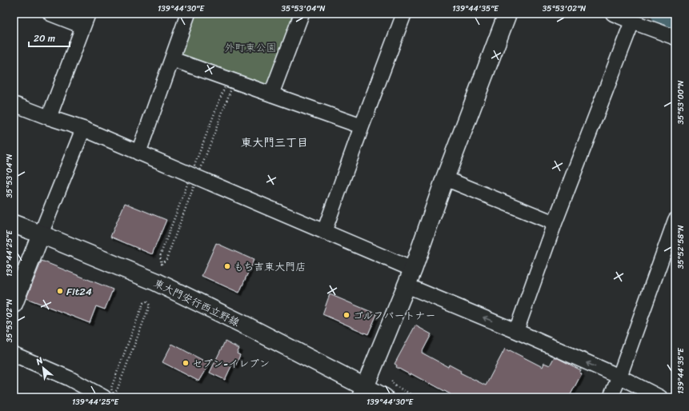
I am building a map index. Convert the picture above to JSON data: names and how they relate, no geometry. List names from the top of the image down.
{
  "streets": {
    "street": ["東大門安行西立野線"]
  },
  "districts": ["東大門三丁目"],
  "parks": ["外町東公園"],
  "places": [
    "もち吉東大門店",
    "Fit24",
    "ゴルフパートナー",
    "セブン-イレブン"
  ],
  "scale_bar": "20 m",
  "north": "top left",
  "coordinates": [
    "139°44'30\"E",
    "35°53'04\"N",
    "139°44'35\"E",
    "35°53'02\"N",
    "35°53'00\"N",
    "35°52'58\"N",
    "139°44'25\"E"
  ]
}
